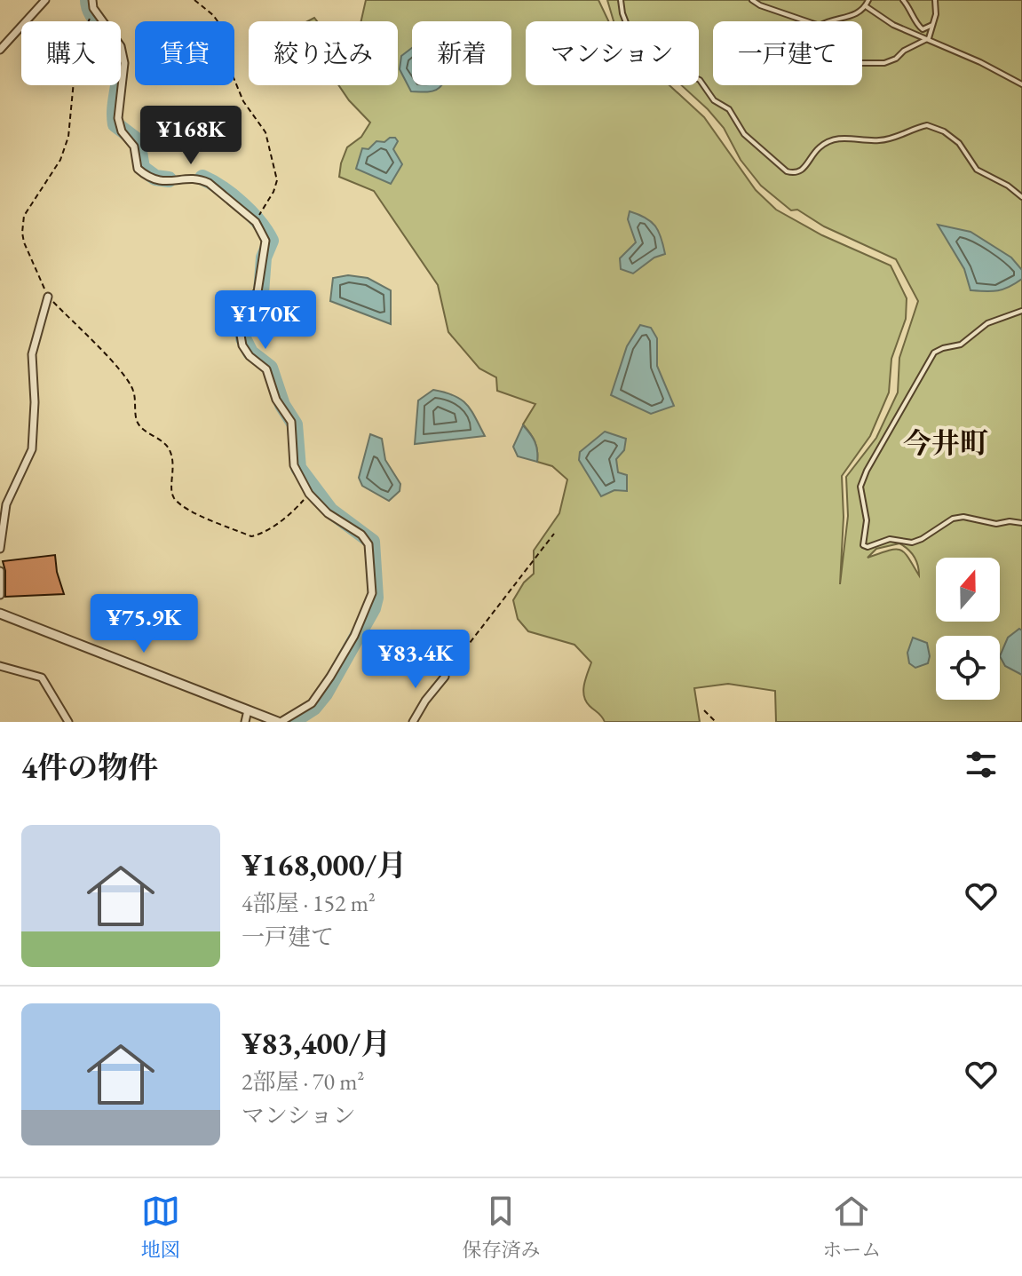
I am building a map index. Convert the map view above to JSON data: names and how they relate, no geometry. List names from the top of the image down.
{
  "districts": ["今井町"],
  "north": "top",
  "page": {
    "chip": [
      "購入",
      "賃貸",
      "絞り込み",
      "新着",
      "マンション",
      "一戸建て"
    ],
    "price": [
      "¥168K",
      "¥170K",
      "¥75.9K",
      "¥83.4K"
    ],
    "heading": "4件の物件",
    "list": [
      {
        "name": "¥168,000/月",
        "note": "4部屋 · 152 m² · 一戸建て"
      },
      {
        "name": "¥83,400/月",
        "note": "2部屋 · 70 m² · マンション"
      }
    ],
    "tabs": ["地図", "保存済み", "ホーム"]
  }
}
